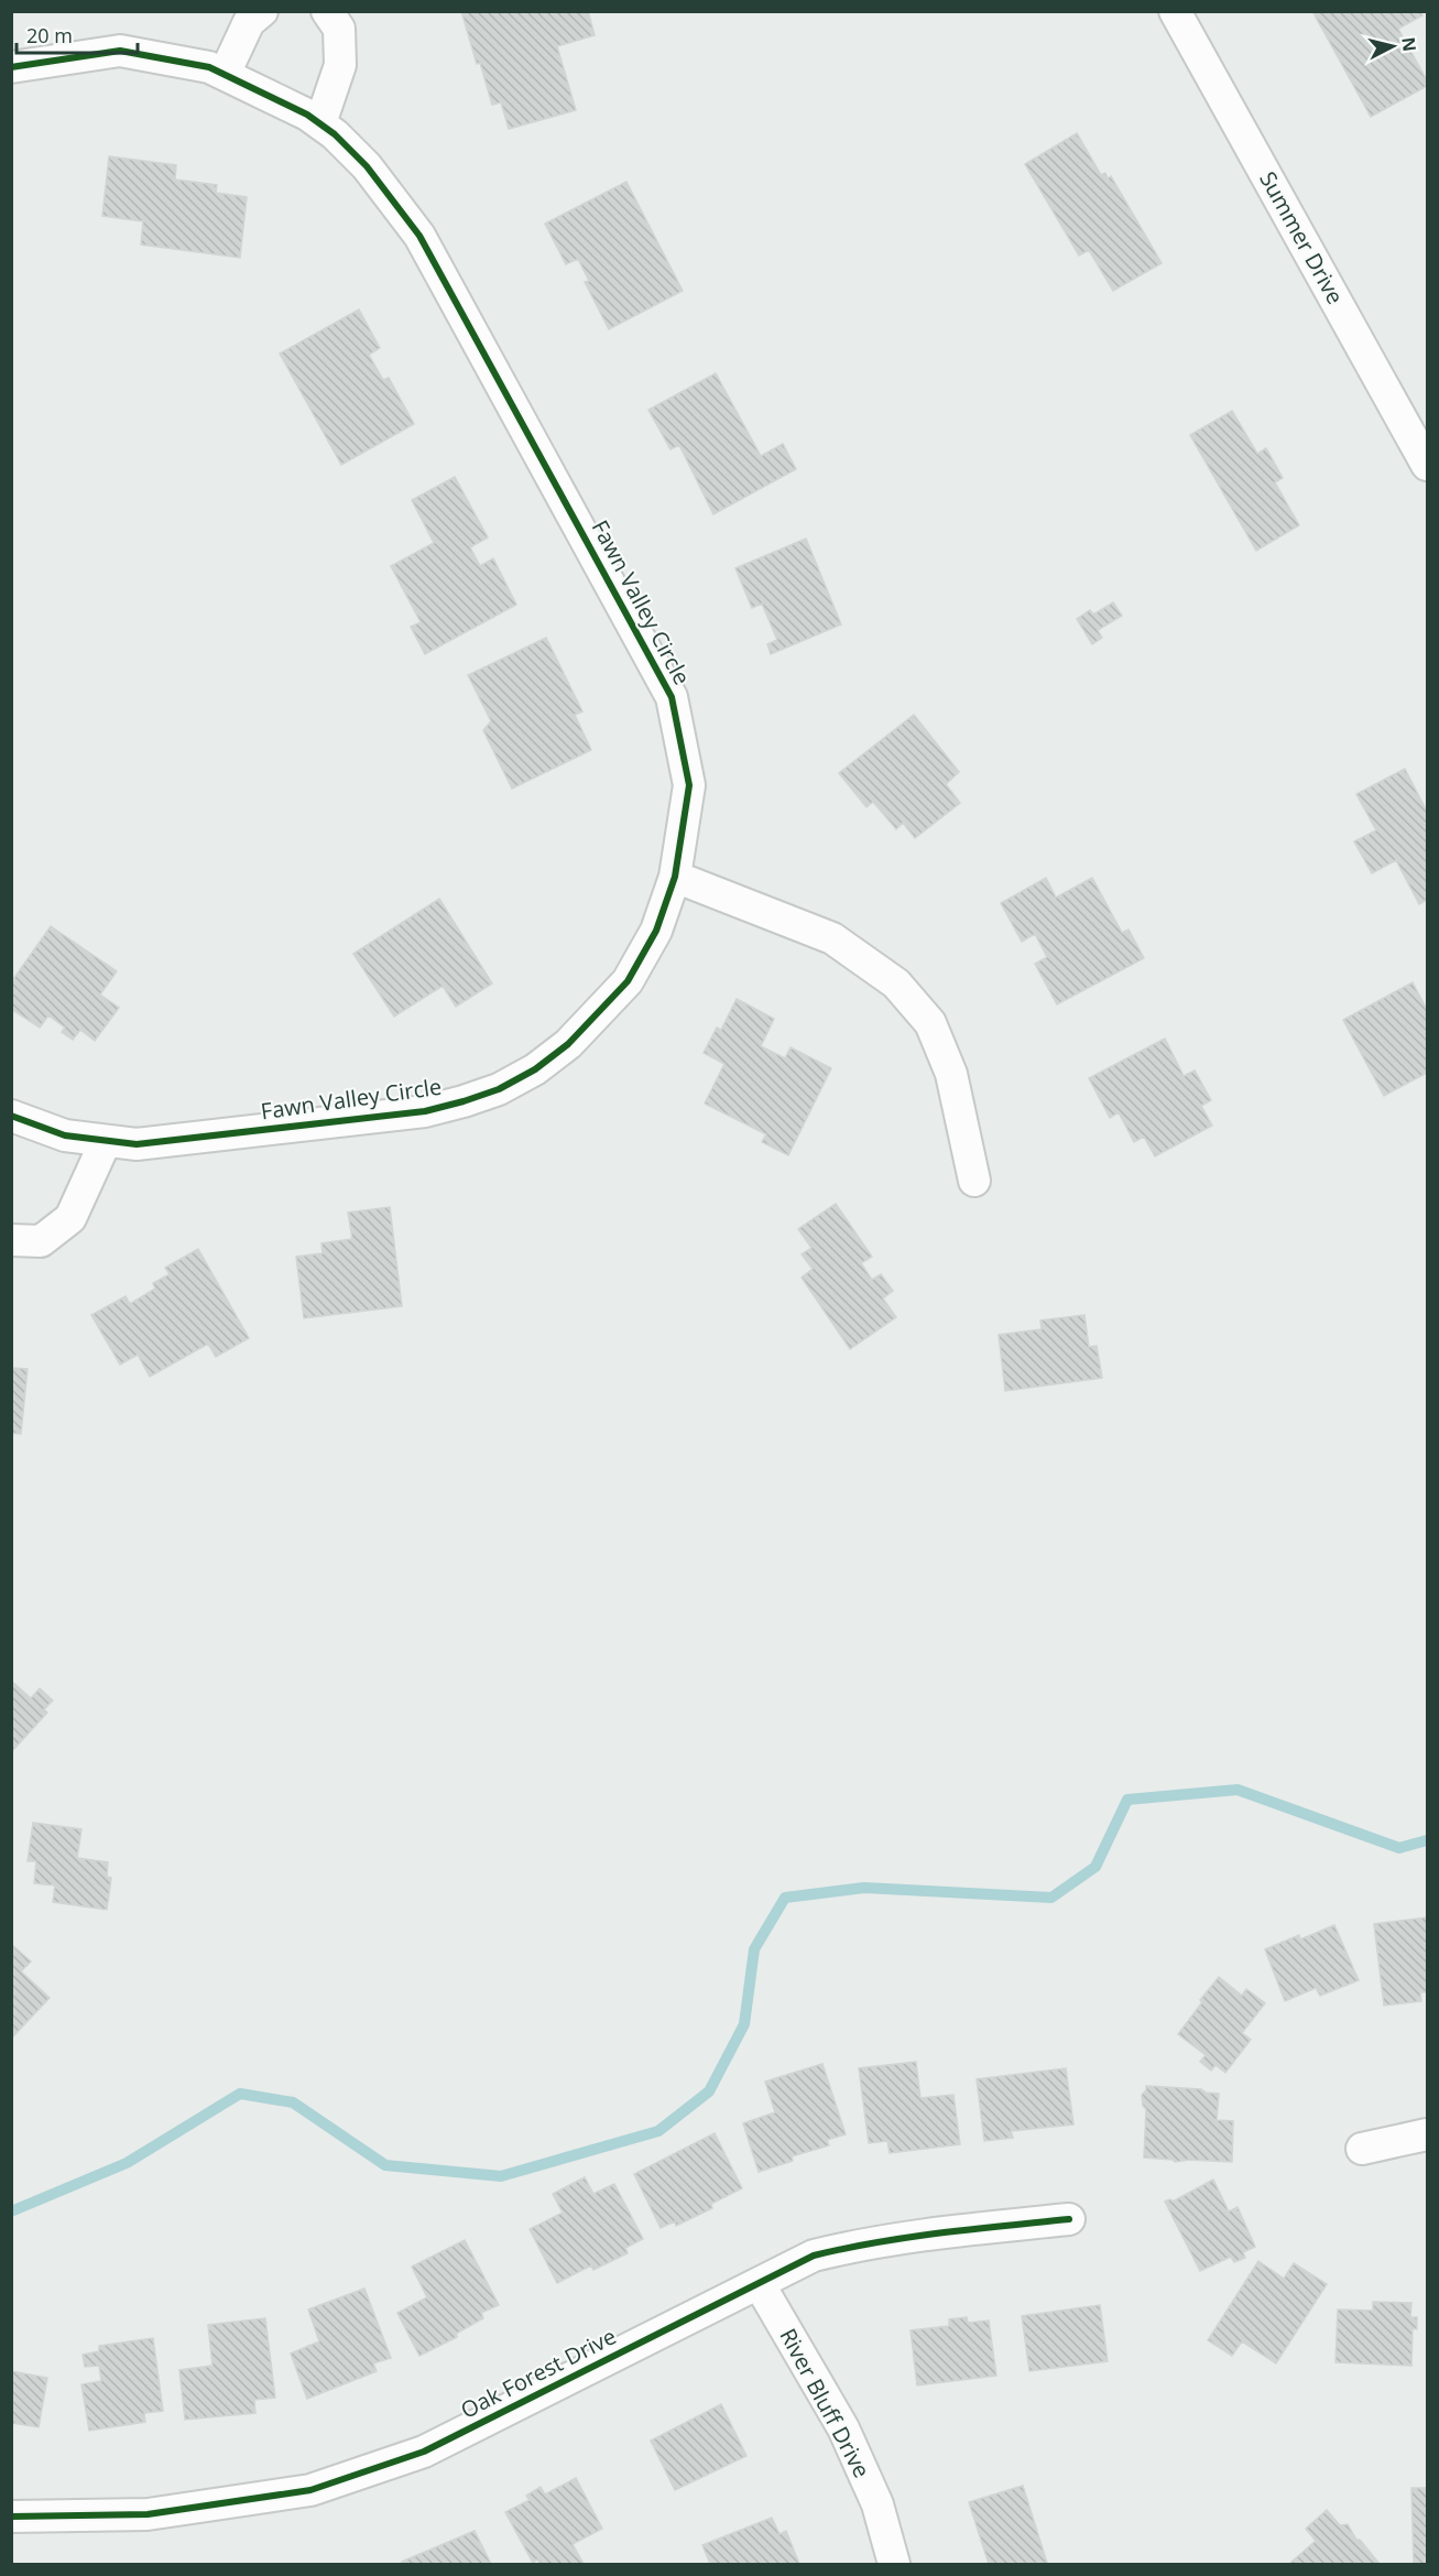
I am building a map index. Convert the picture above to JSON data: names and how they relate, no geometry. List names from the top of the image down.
{
  "streets": {
    "street": [
      "Summer Drive",
      "Fawn Valley Circle",
      "Oak Forest Drive",
      "River Bluff Drive"
    ]
  },
  "crossings": [
    ["Oak Forest Drive", "River Bluff Drive"]
  ],
  "scale_bar": "20 m",
  "north": "right"
}
